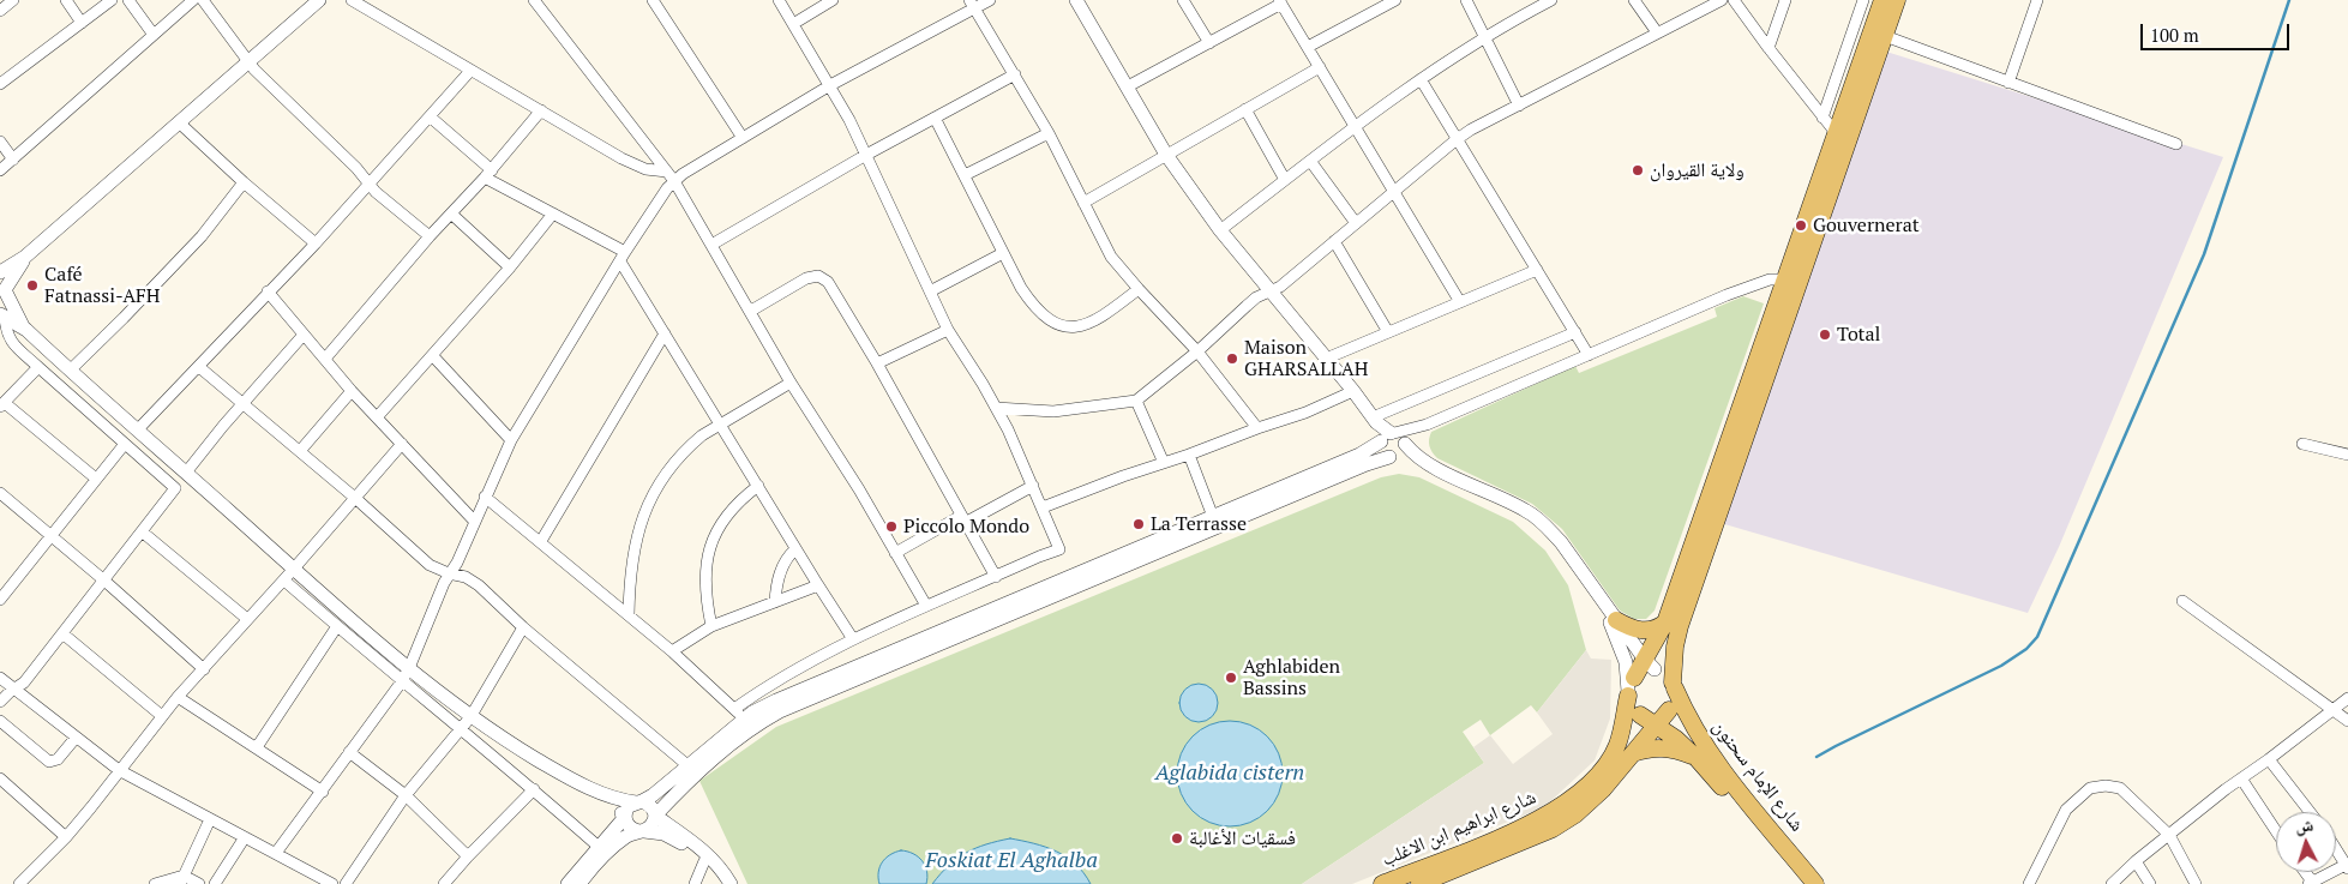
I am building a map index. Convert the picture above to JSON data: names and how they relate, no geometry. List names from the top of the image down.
{
  "streets": {
    "main road": ["شارع الإمام سحنون", "شارع ابراهيم ابن الاغلب"]
  },
  "crossings": [
    ["شارع الإمام سحنون", "شارع ابراهيم ابن الاغلب"]
  ],
  "water": ["Aglabida cistern", "Foskiat El Aghalba"],
  "places": [
    "ولاية القيروان",
    "Gouvernerat",
    "Café Fatnassi-AFH",
    "Total",
    "Maison GHARSALLAH",
    "La Terrasse",
    "Piccolo Mondo",
    "Aghlabiden Bassins",
    "فسقيات الأغالبة"
  ],
  "scale_bar": "100 m",
  "north": "top"
}
